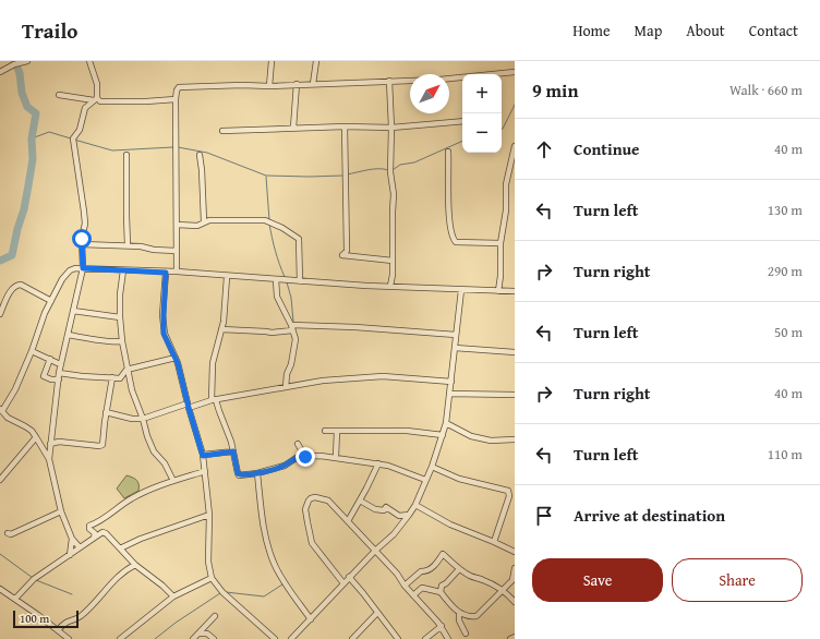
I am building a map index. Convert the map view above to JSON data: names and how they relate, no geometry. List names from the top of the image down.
{
  "scale_bar": "100 m",
  "north": "top right",
  "page": {
    "header": "Trailo",
    "nav": [
      "Home",
      "Map",
      "About",
      "Contact"
    ],
    "heading": ["9 min", "Walk · 660 m"],
    "map_buttons": ["+", "−"],
    "list": [
      ["Continue", "40 m"],
      ["Turn left", "130 m"],
      ["Turn right", "290 m"],
      ["Turn left", "50 m"],
      ["Turn right", "40 m"],
      ["Turn left", "110 m"],
      "Arrive at destination"
    ],
    "buttons": ["Save", "Share"],
    "scale": "100 m"
  }
}
